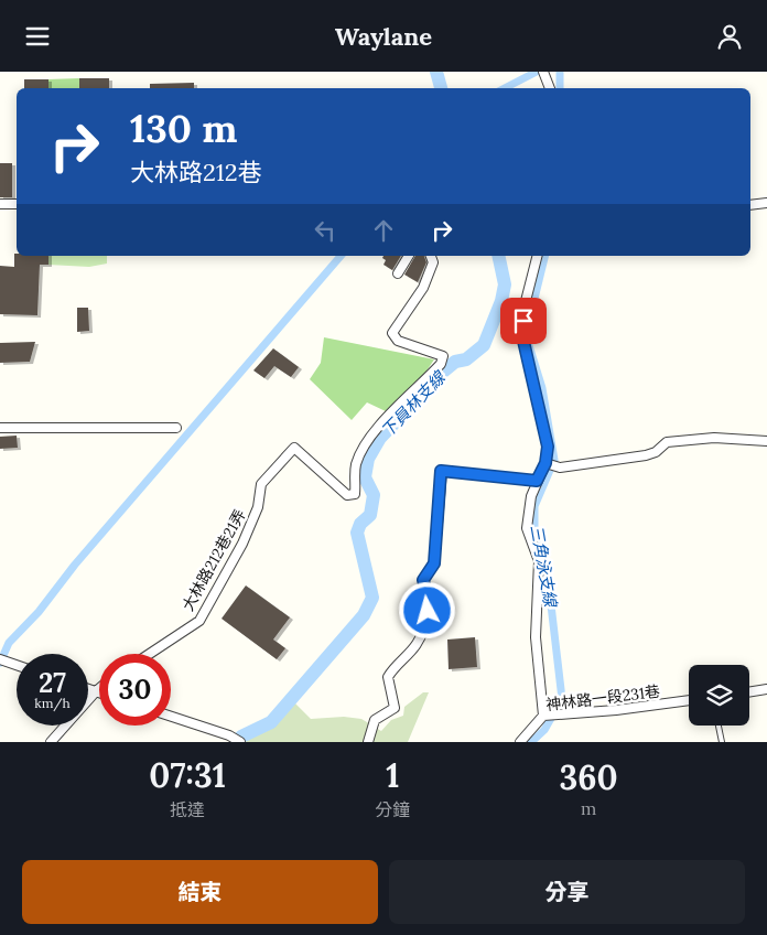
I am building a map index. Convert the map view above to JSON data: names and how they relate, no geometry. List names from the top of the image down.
{
  "streets": {
    "street": ["大林路212巷21弄", "神林路一段231巷"]
  },
  "water": ["下員林支線", "三角泳支線"],
  "page": {
    "header": "Waylane",
    "turn": ["130 m", "大林路212巷"],
    "speed": "27 km/h",
    "limit": "30",
    "eta": [
      "07:31",
      "抵達",
      "1",
      "分鐘",
      "360",
      "m"
    ],
    "buttons": ["結束", "分享"]
  }
}
